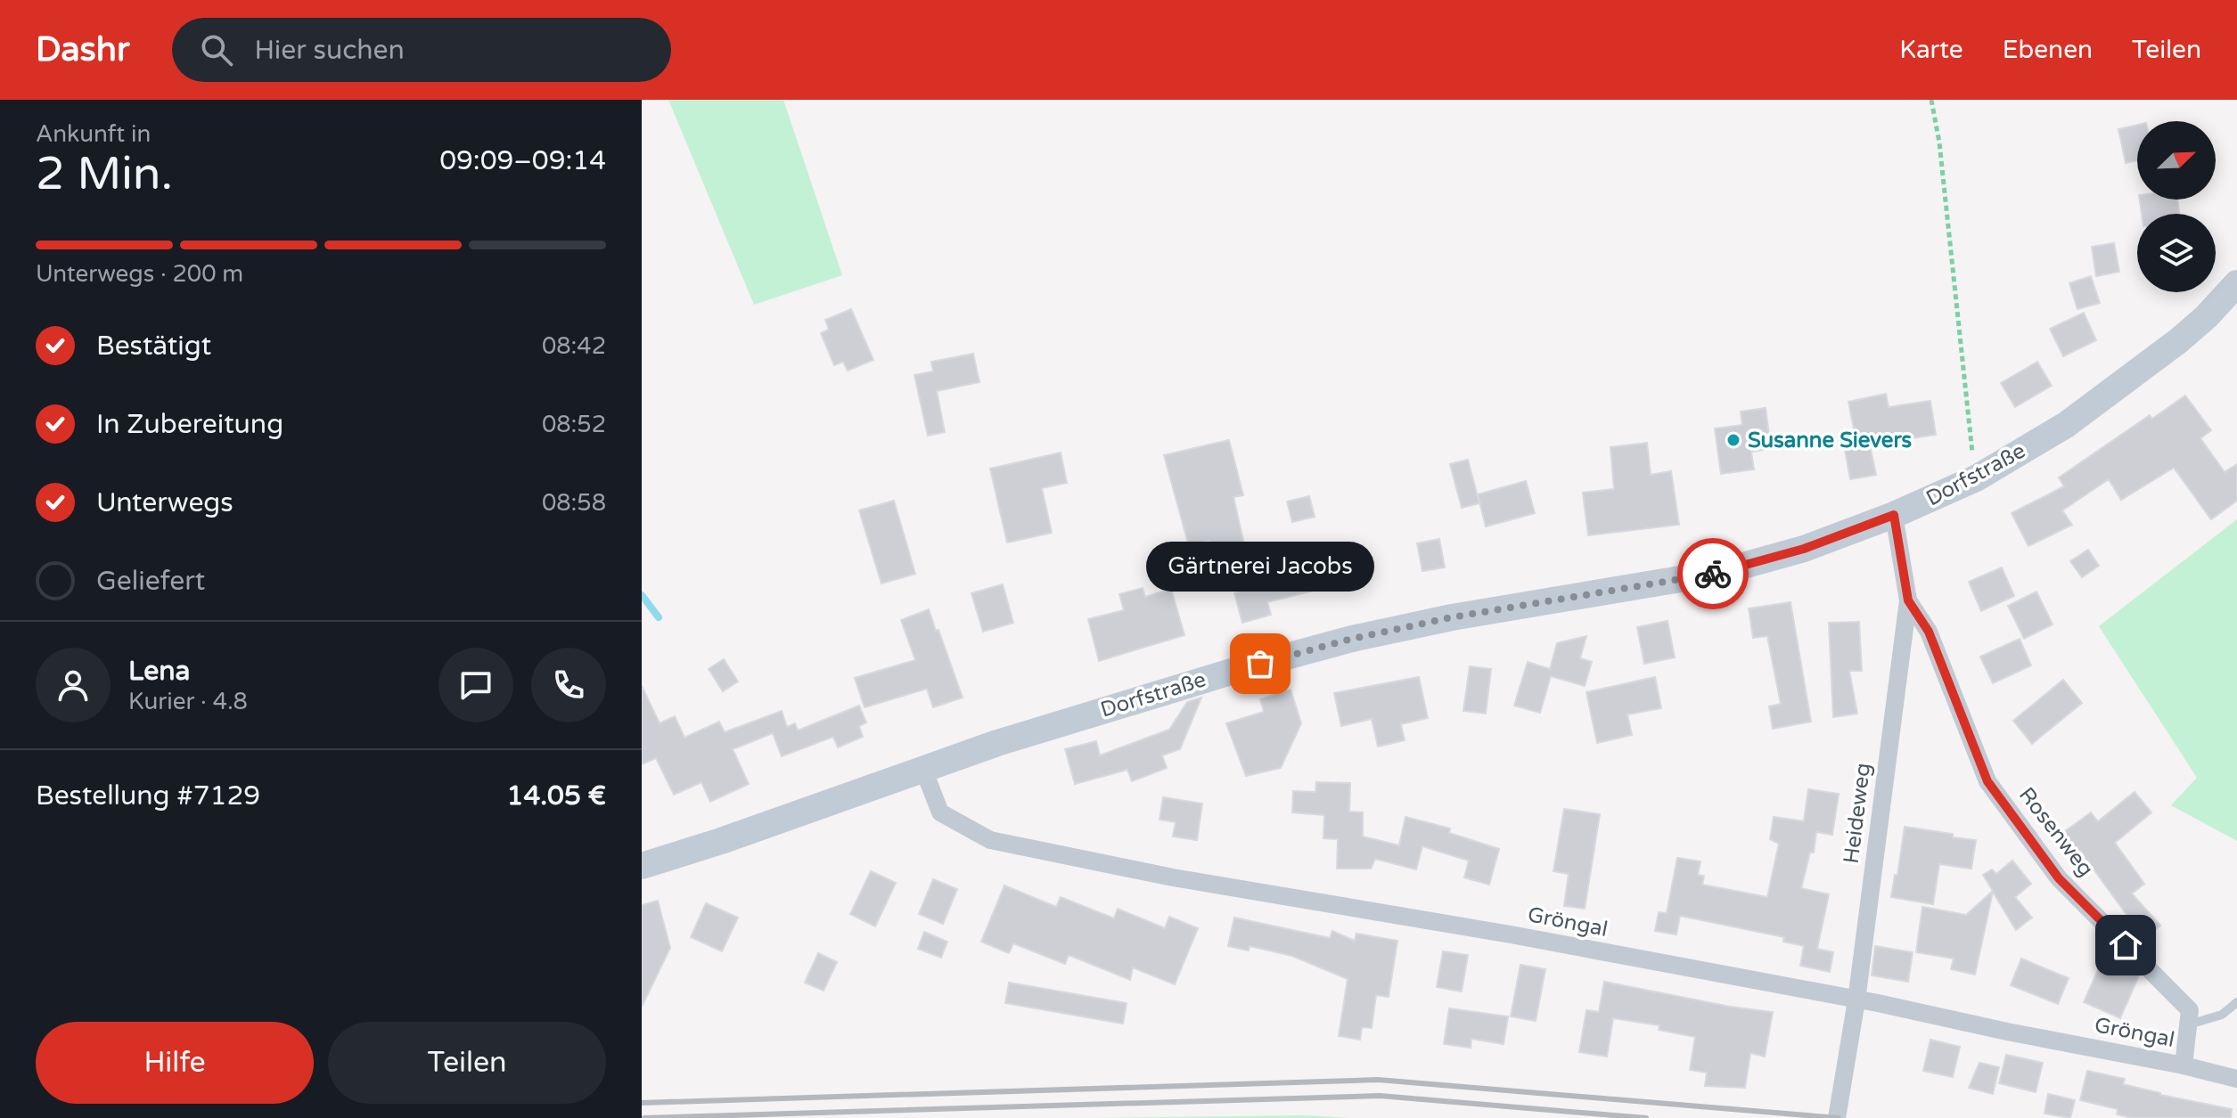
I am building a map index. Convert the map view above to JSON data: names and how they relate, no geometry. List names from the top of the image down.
{
  "streets": {
    "main road": ["Dorfstraße"],
    "street": ["Heideweg", "Rosenweg", "Gröngal"]
  },
  "crossings": [
    ["Dorfstraße", "Heideweg"],
    ["Dorfstraße", "Gröngal"],
    ["Heideweg", "Rosenweg"],
    ["Heideweg", "Gröngal"]
  ],
  "places": ["Susanne Sievers", "Gärtnerei Jacobs"],
  "north": "top right",
  "page": {
    "header": "Dashr",
    "search": "Hier suchen",
    "nav": ["Karte", "Ebenen", "Teilen"],
    "heading": ["2 Min.", "Ankunft in", "09:09–09:14"],
    "panel": [
      "Lena",
      "Kurier · 4.8",
      "Bestellung #7129",
      "14.05 €"
    ],
    "bar": "Unterwegs · 200 m",
    "list": [
      ["Bestätigt", "08:42"],
      ["In Zubereitung", "08:52"],
      ["Unterwegs", "08:58"],
      "Geliefert"
    ],
    "bubble": "Gärtnerei Jacobs",
    "buttons": ["Hilfe", "Teilen"]
  }
}
